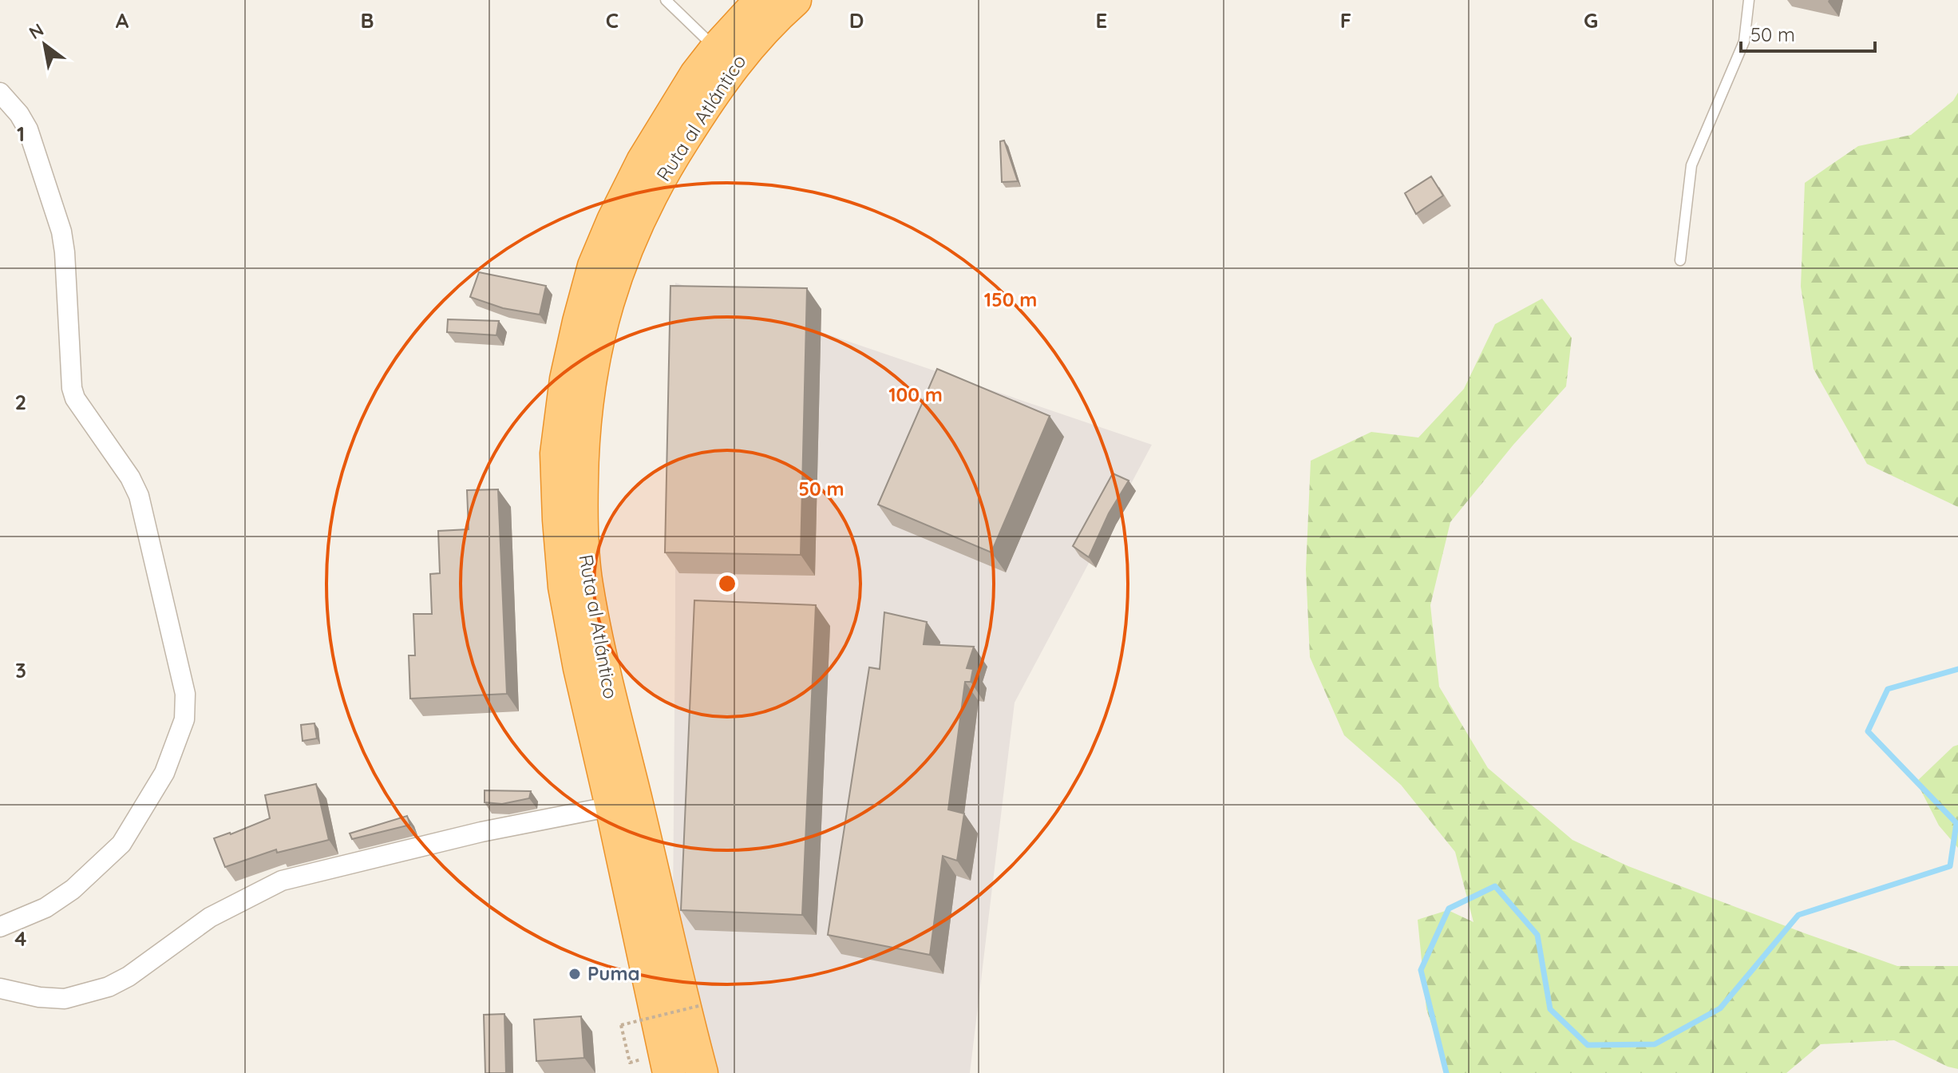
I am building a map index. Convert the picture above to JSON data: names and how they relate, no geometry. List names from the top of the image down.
{
  "streets": {
    "highway": ["Ruta al Atlántico"]
  },
  "places": ["Puma"],
  "scale_bar": "50 m",
  "north": "top left",
  "grid": {
    "columns": [
      "A",
      "B",
      "C",
      "D",
      "E",
      "F",
      "G"
    ],
    "rows": [
      "1",
      "2",
      "3",
      "4"
    ]
  },
  "rings": ["150 m", "100 m", "50 m"]
}
